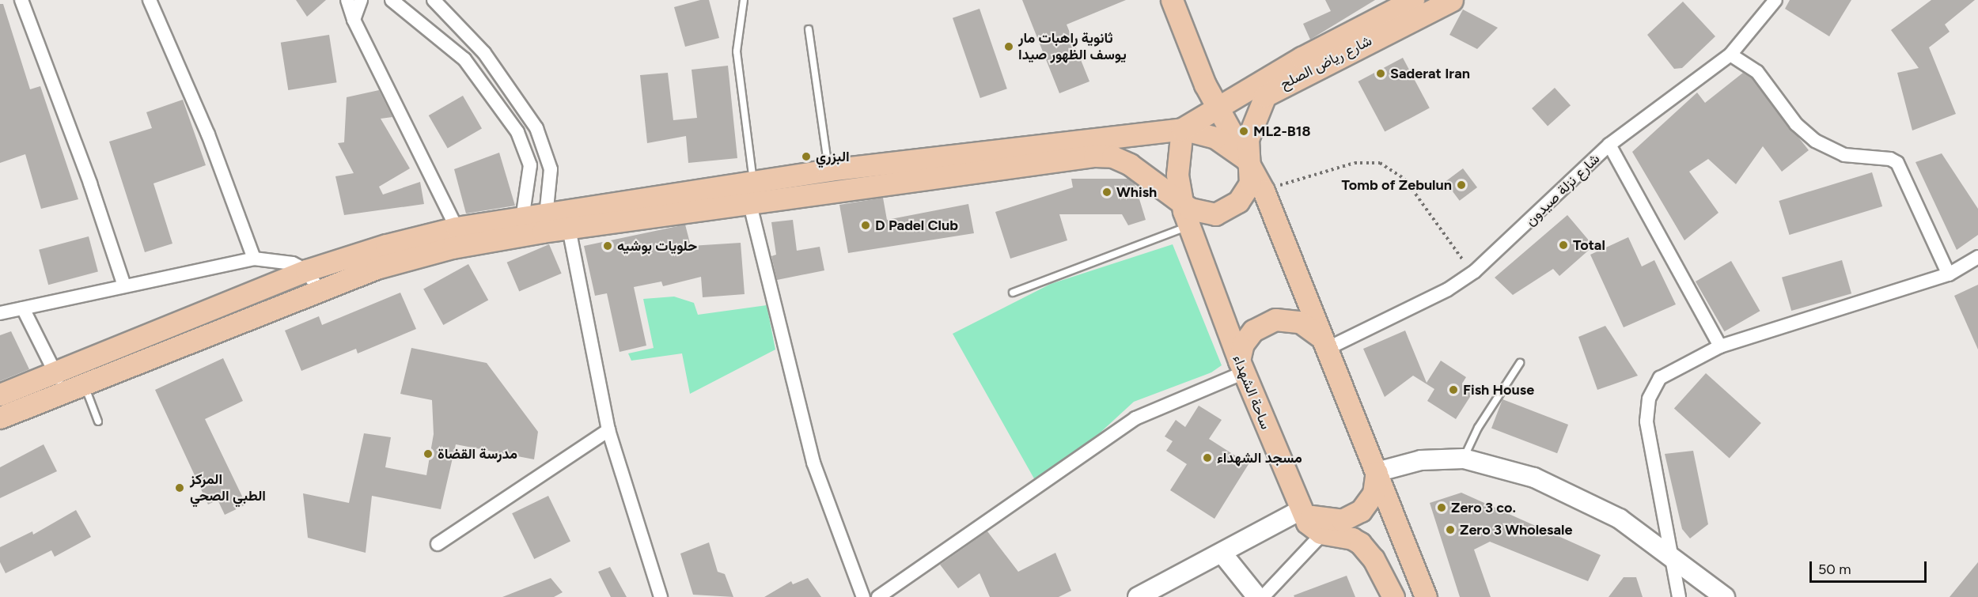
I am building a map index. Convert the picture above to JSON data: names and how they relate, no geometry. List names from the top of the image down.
{
  "streets": {
    "main road": ["شارع رياض الصلح", "ساحة الشهداء"],
    "street": ["شارع نزلة صيدون"]
  },
  "crossings": [
    ["شارع رياض الصلح", "ساحة الشهداء"]
  ],
  "places": [
    "ثانوية راهبات مار يوسف الظهور صيدا",
    "Saderat Iran",
    "ML2-B18",
    "البزري",
    "Tomb of Zebulun",
    "Whish",
    "D Padel Club",
    "Total",
    "حلويات بوشيه",
    "Fish House",
    "مدرسة القضاة",
    "مسجد الشهداء",
    "المركز الطبي الصحي",
    "Zero 3 co.",
    "Zero 3 Wholesale"
  ],
  "scale_bar": "50 m"
}
